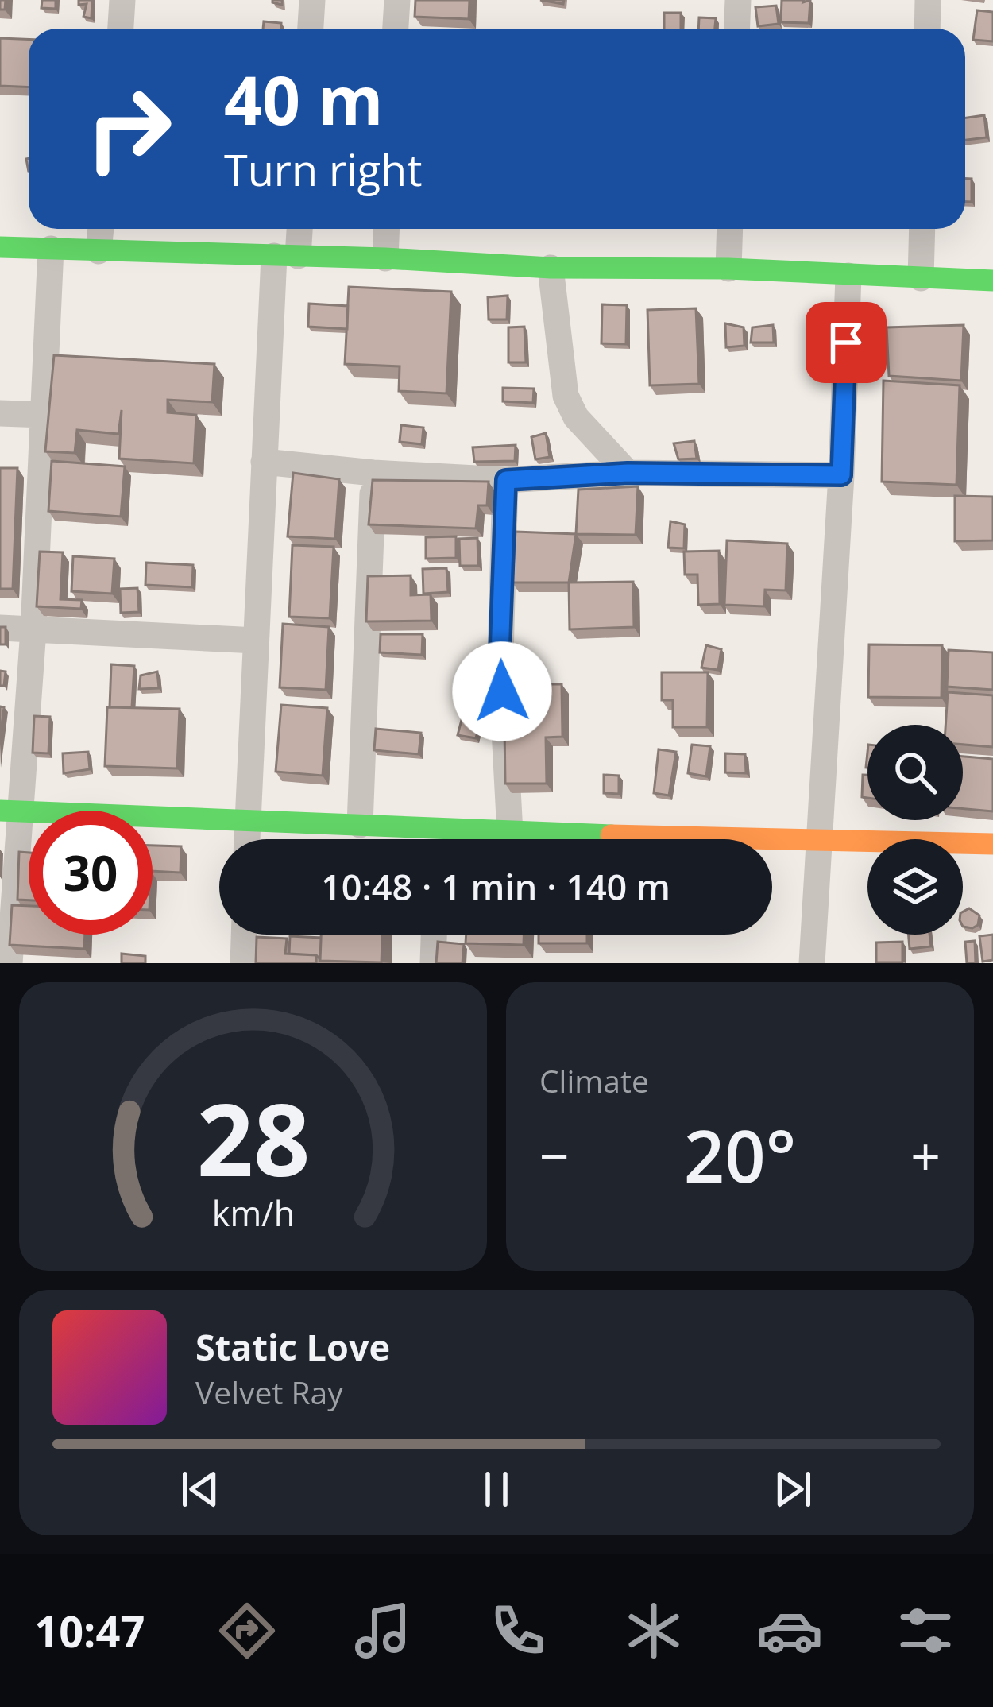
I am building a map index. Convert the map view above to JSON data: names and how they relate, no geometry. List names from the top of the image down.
{
  "page": {
    "turn": ["40 m", "Turn right"],
    "limit": "30",
    "trip": "10:48 · 1 min · 140 m",
    "tile": "Climate",
    "heat": ["−", "20°", "+"],
    "song": ["Static Love", "Velvet Ray"],
    "tabs": "10:47",
    "gauge": ["28", "km/h"]
  }
}
